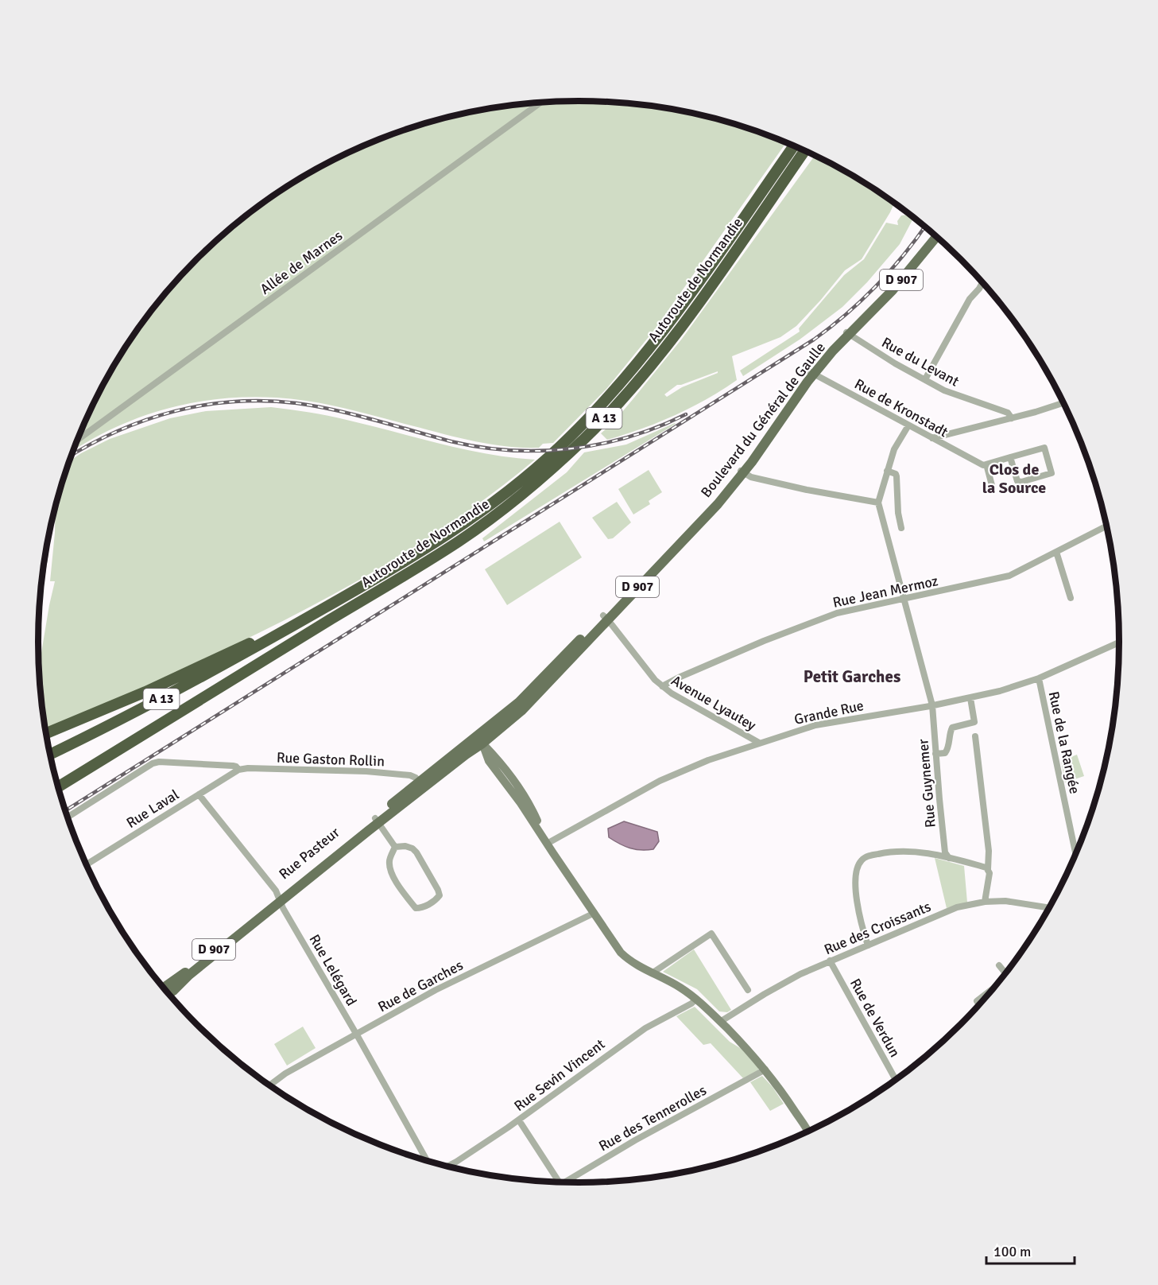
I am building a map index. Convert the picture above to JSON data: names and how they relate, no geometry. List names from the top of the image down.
{
  "streets": {
    "highway": ["Autoroute de Normandie", "A 13"],
    "main road": ["D 907", "Boulevard du Général de Gaulle", "Rue Pasteur"],
    "street": [
      "Allée de Marnes",
      "Rue du Levant",
      "Rue de Kronstadt",
      "Rue Jean Mermoz",
      "Avenue Lyautey",
      "Grande Rue",
      "Rue de la Rangée",
      "Rue Gaston Rollin",
      "Rue Guynemer",
      "Rue Laval",
      "Rue des Croissants",
      "Rue Lelégard",
      "Rue de Garches",
      "Rue de Verdun",
      "Rue Sevin Vincent",
      "Rue des Tennerolles"
    ]
  },
  "crossings": [
    ["Rue du Levant", "Boulevard du Général de Gaulle"],
    ["Rue de Kronstadt", "Boulevard du Général de Gaulle"],
    ["Boulevard du Général de Gaulle", "Avenue Lyautey"],
    ["Boulevard du Général de Gaulle", "Rue Pasteur"],
    ["Rue Jean Mermoz", "Avenue Lyautey"],
    ["Rue Jean Mermoz", "Rue Guynemer"],
    ["Avenue Lyautey", "Grande Rue"],
    ["Grande Rue", "Rue de la Rangée"],
    ["Grande Rue", "Rue Guynemer"],
    ["Rue Gaston Rollin", "Rue Laval"],
    ["Rue Gaston Rollin", "Rue Pasteur"],
    ["Rue Laval", "Rue Lelégard"],
    ["Rue Pasteur", "Rue Lelégard"],
    ["Rue des Croissants", "Rue de Verdun"],
    ["Rue Lelégard", "Rue de Garches"]
  ],
  "districts": ["Clos de la Source", "Petit Garches"],
  "scale_bar": "100 m"
}
